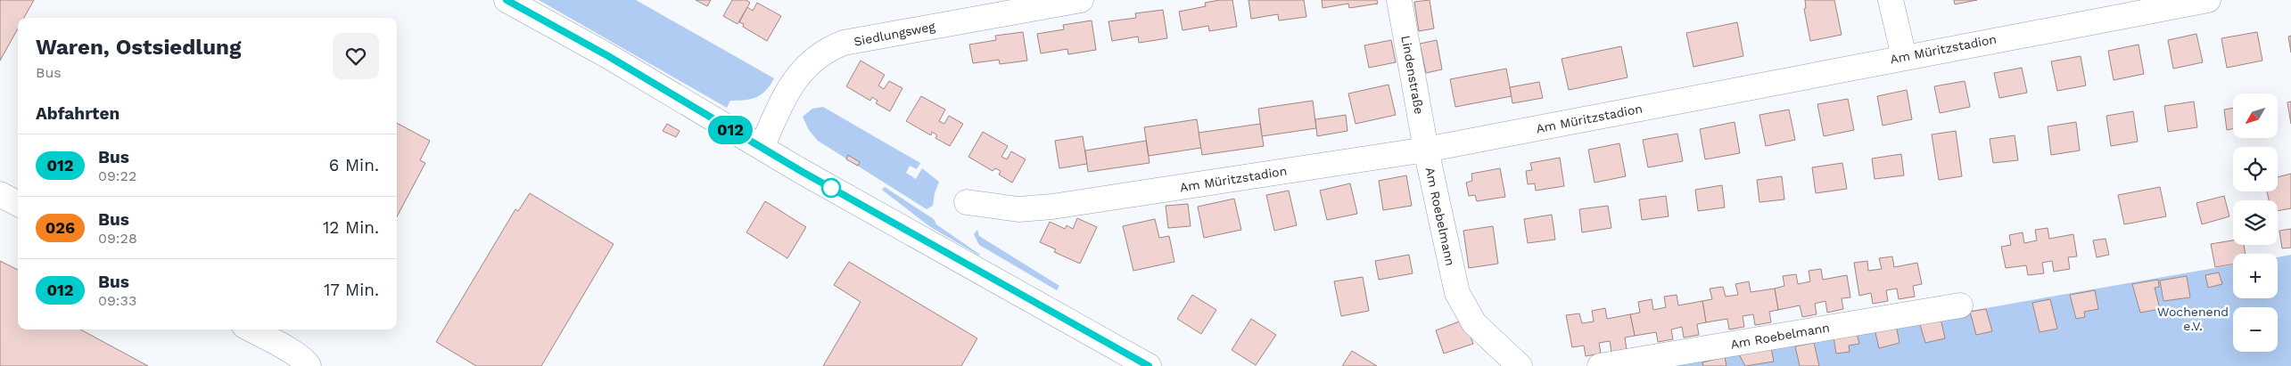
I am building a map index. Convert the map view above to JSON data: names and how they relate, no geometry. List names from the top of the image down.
{
  "streets": {
    "street": [
      "Siedlungsweg",
      "Am Müritzstadion",
      "Lindenstraße",
      "Am Roebelmann"
    ]
  },
  "crossings": [
    ["Am Müritzstadion", "Lindenstraße"],
    ["Am Müritzstadion", "Am Roebelmann"],
    ["Lindenstraße", "Am Roebelmann"]
  ],
  "parks": ["Wochenend e.V."],
  "lines": ["bus line 012"],
  "north": "bottom left",
  "page": {
    "on_map": "012",
    "heading": [
      ["Waren, Ostsiedlung", "Bus"],
      "Abfahrten"
    ],
    "map_buttons": ["+", "−"],
    "list": [
      {
        "mark": "012",
        "name": "Bus",
        "note": "09:22",
        "value": "6 Min."
      },
      {
        "mark": "026",
        "name": "Bus",
        "note": "09:28",
        "value": "12 Min."
      },
      {
        "mark": "012",
        "name": "Bus",
        "note": "09:33",
        "value": "17 Min."
      }
    ]
  }
}
